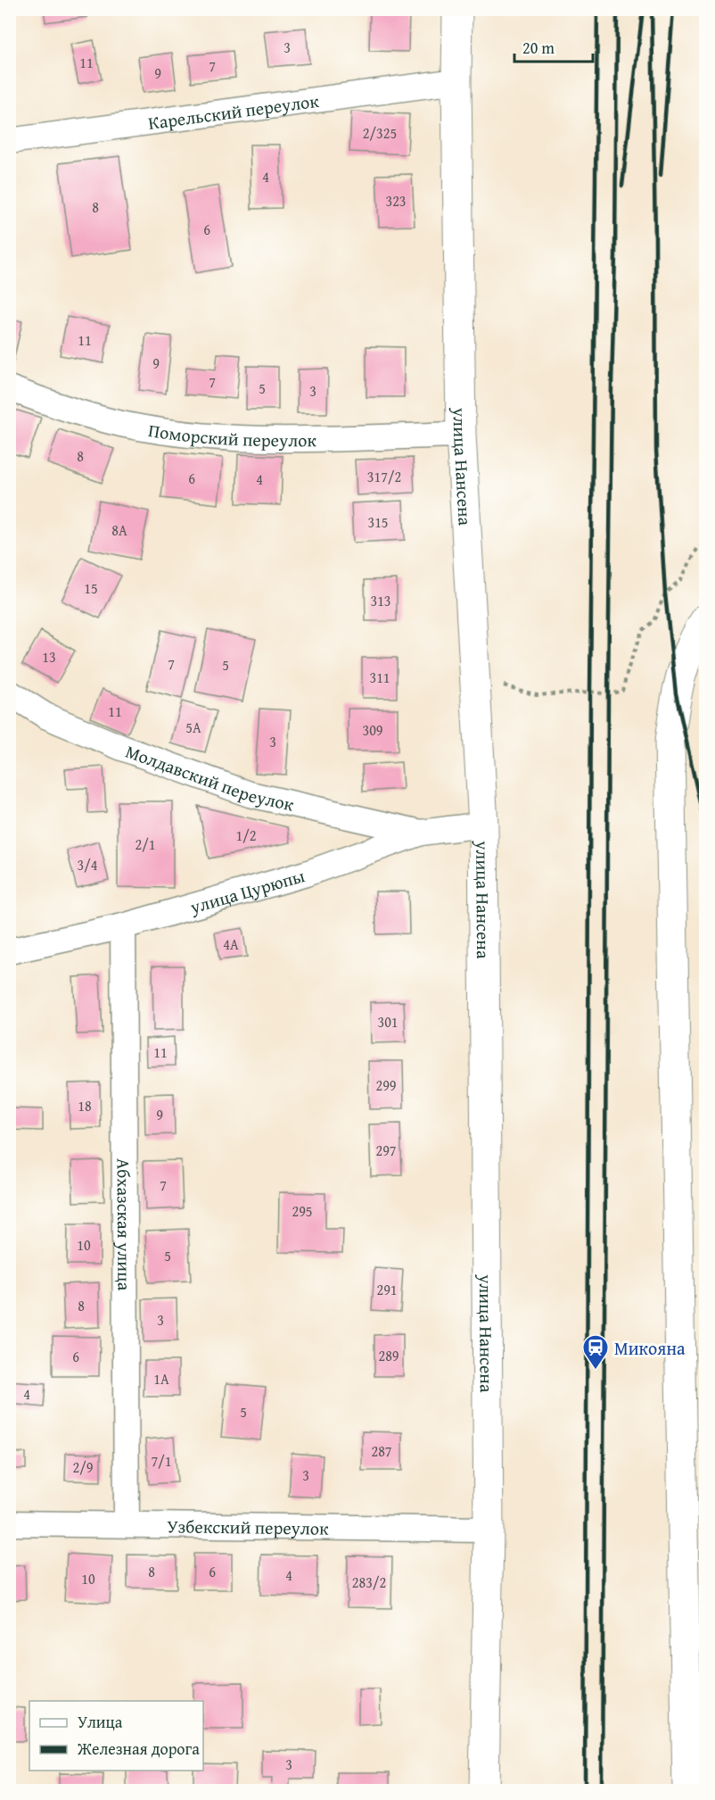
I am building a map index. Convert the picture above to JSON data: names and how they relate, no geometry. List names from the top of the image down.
{
  "streets": {
    "main road": ["улица Нансена"],
    "street": [
      "Карельский переулок",
      "Поморский переулок",
      "Молдавский переулок",
      "улица Цурюпы",
      "Абхазская улица",
      "Узбекский переулок"
    ]
  },
  "crossings": [
    ["Карельский переулок", "улица Нансена"],
    ["Поморский переулок", "улица Нансена"],
    ["улица Нансена", "улица Цурюпы"],
    ["улица Нансена", "Узбекский переулок"],
    ["Молдавский переулок", "улица Цурюпы"],
    ["улица Цурюпы", "Абхазская улица"],
    ["Абхазская улица", "Узбекский переулок"]
  ],
  "places": {
    "station": ["Микояна"]
  },
  "house_numbers": [
    "3",
    "11",
    "7",
    "9",
    "2/325",
    "4",
    "323",
    "8",
    "6",
    "11",
    "9",
    "7",
    "5",
    "3",
    "8",
    "317/2",
    "6",
    "4",
    "315",
    "8А",
    "15",
    "313",
    "13",
    "7",
    "5",
    "311",
    "11",
    "5А",
    "309",
    "3",
    "1/2",
    "2/1",
    "3/4",
    "4А",
    "301",
    "11",
    "299",
    "18",
    "9",
    "297",
    "7",
    "295",
    "10",
    "5",
    "291",
    "8",
    "3",
    "289",
    "6",
    "1А",
    "4",
    "5",
    "287",
    "7/1",
    "2/9",
    "3",
    "8",
    "6",
    "4",
    "10",
    "283/2",
    "3"
  ],
  "legend": ["Улица", "Железная дорога"],
  "scale_bar": "20 m"
}
